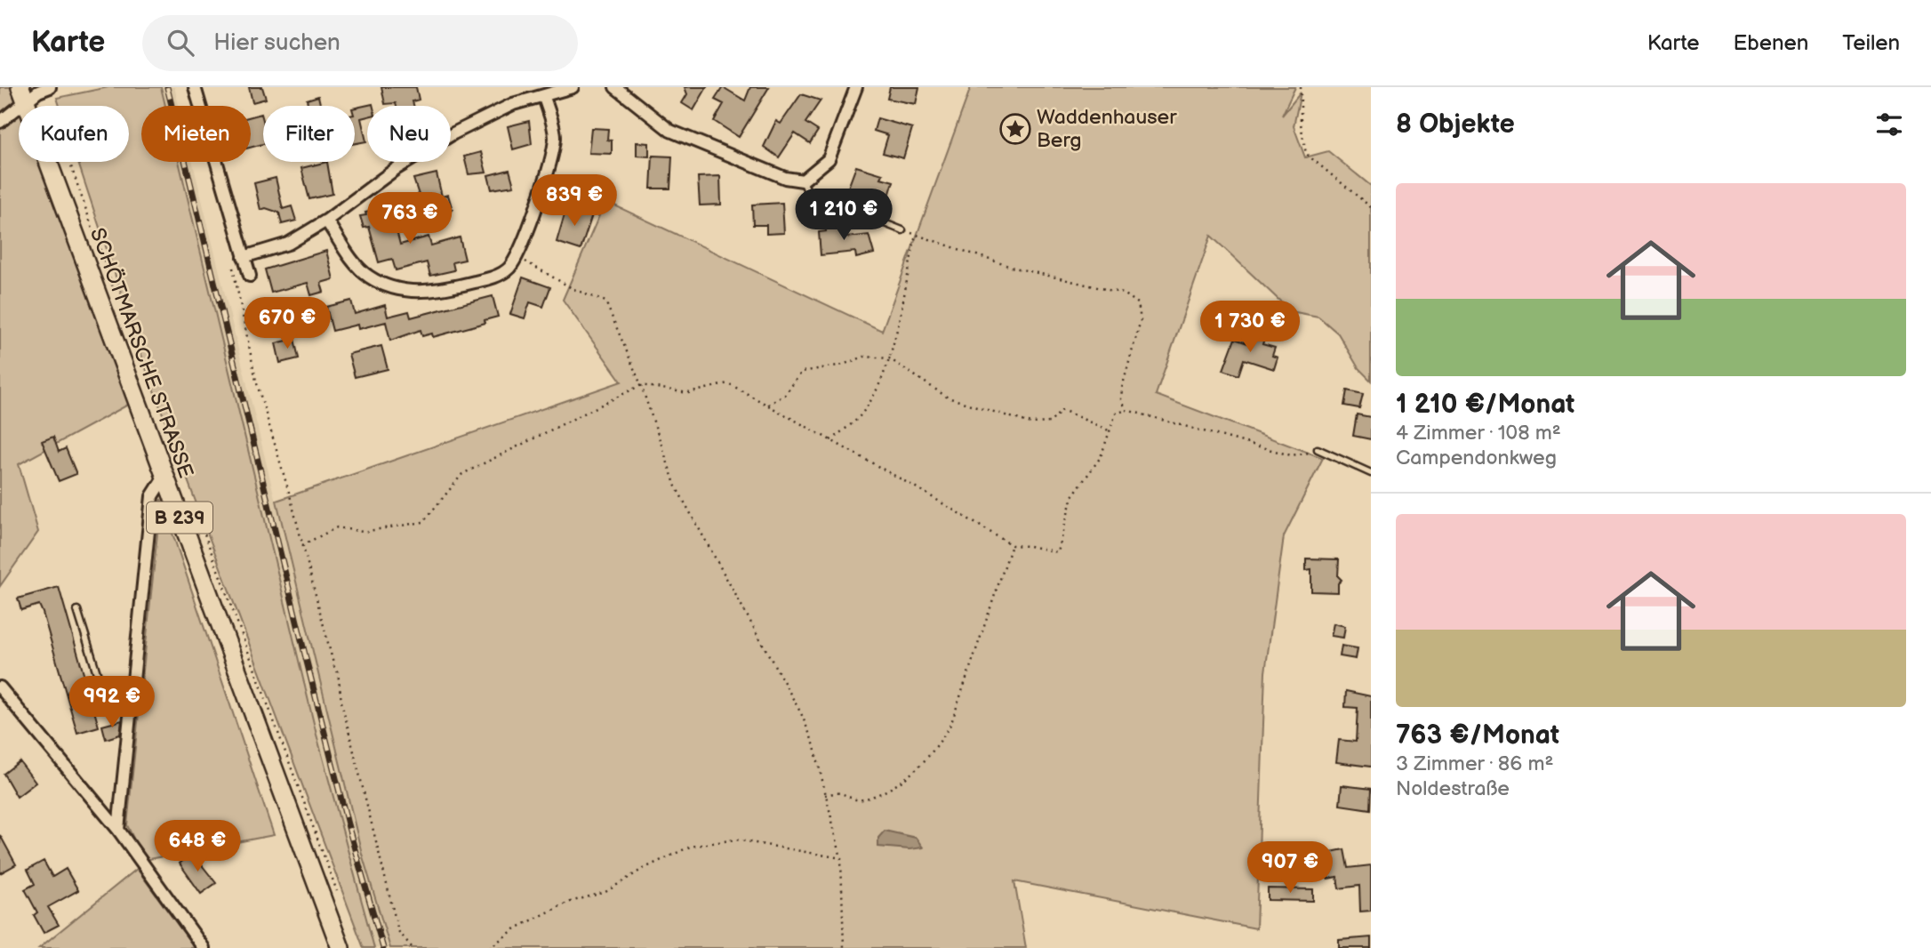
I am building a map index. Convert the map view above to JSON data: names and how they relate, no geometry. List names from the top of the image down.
{
  "streets": {
    "main road": ["SCHÖTMARSCHE STRASSE", "B 239"]
  },
  "places": {
    "place": ["Waddenhauser Berg"]
  },
  "page": {
    "header": "Karte",
    "search": "Hier suchen",
    "nav": ["Karte", "Ebenen", "Teilen"],
    "heading": "8 Objekte",
    "chip": [
      "Kaufen",
      "Mieten",
      "Filter",
      "Neu"
    ],
    "list": [
      {
        "name": "1 210 €/Monat",
        "note": "4 Zimmer · 108 m² · Campendonkweg"
      },
      {
        "name": "763 €/Monat",
        "note": "3 Zimmer · 86 m² · Noldestraße"
      }
    ],
    "price": [
      "839 €",
      "1 210 €",
      "763 €",
      "670 €",
      "1 730 €",
      "992 €",
      "648 €",
      "907 €"
    ]
  }
}
